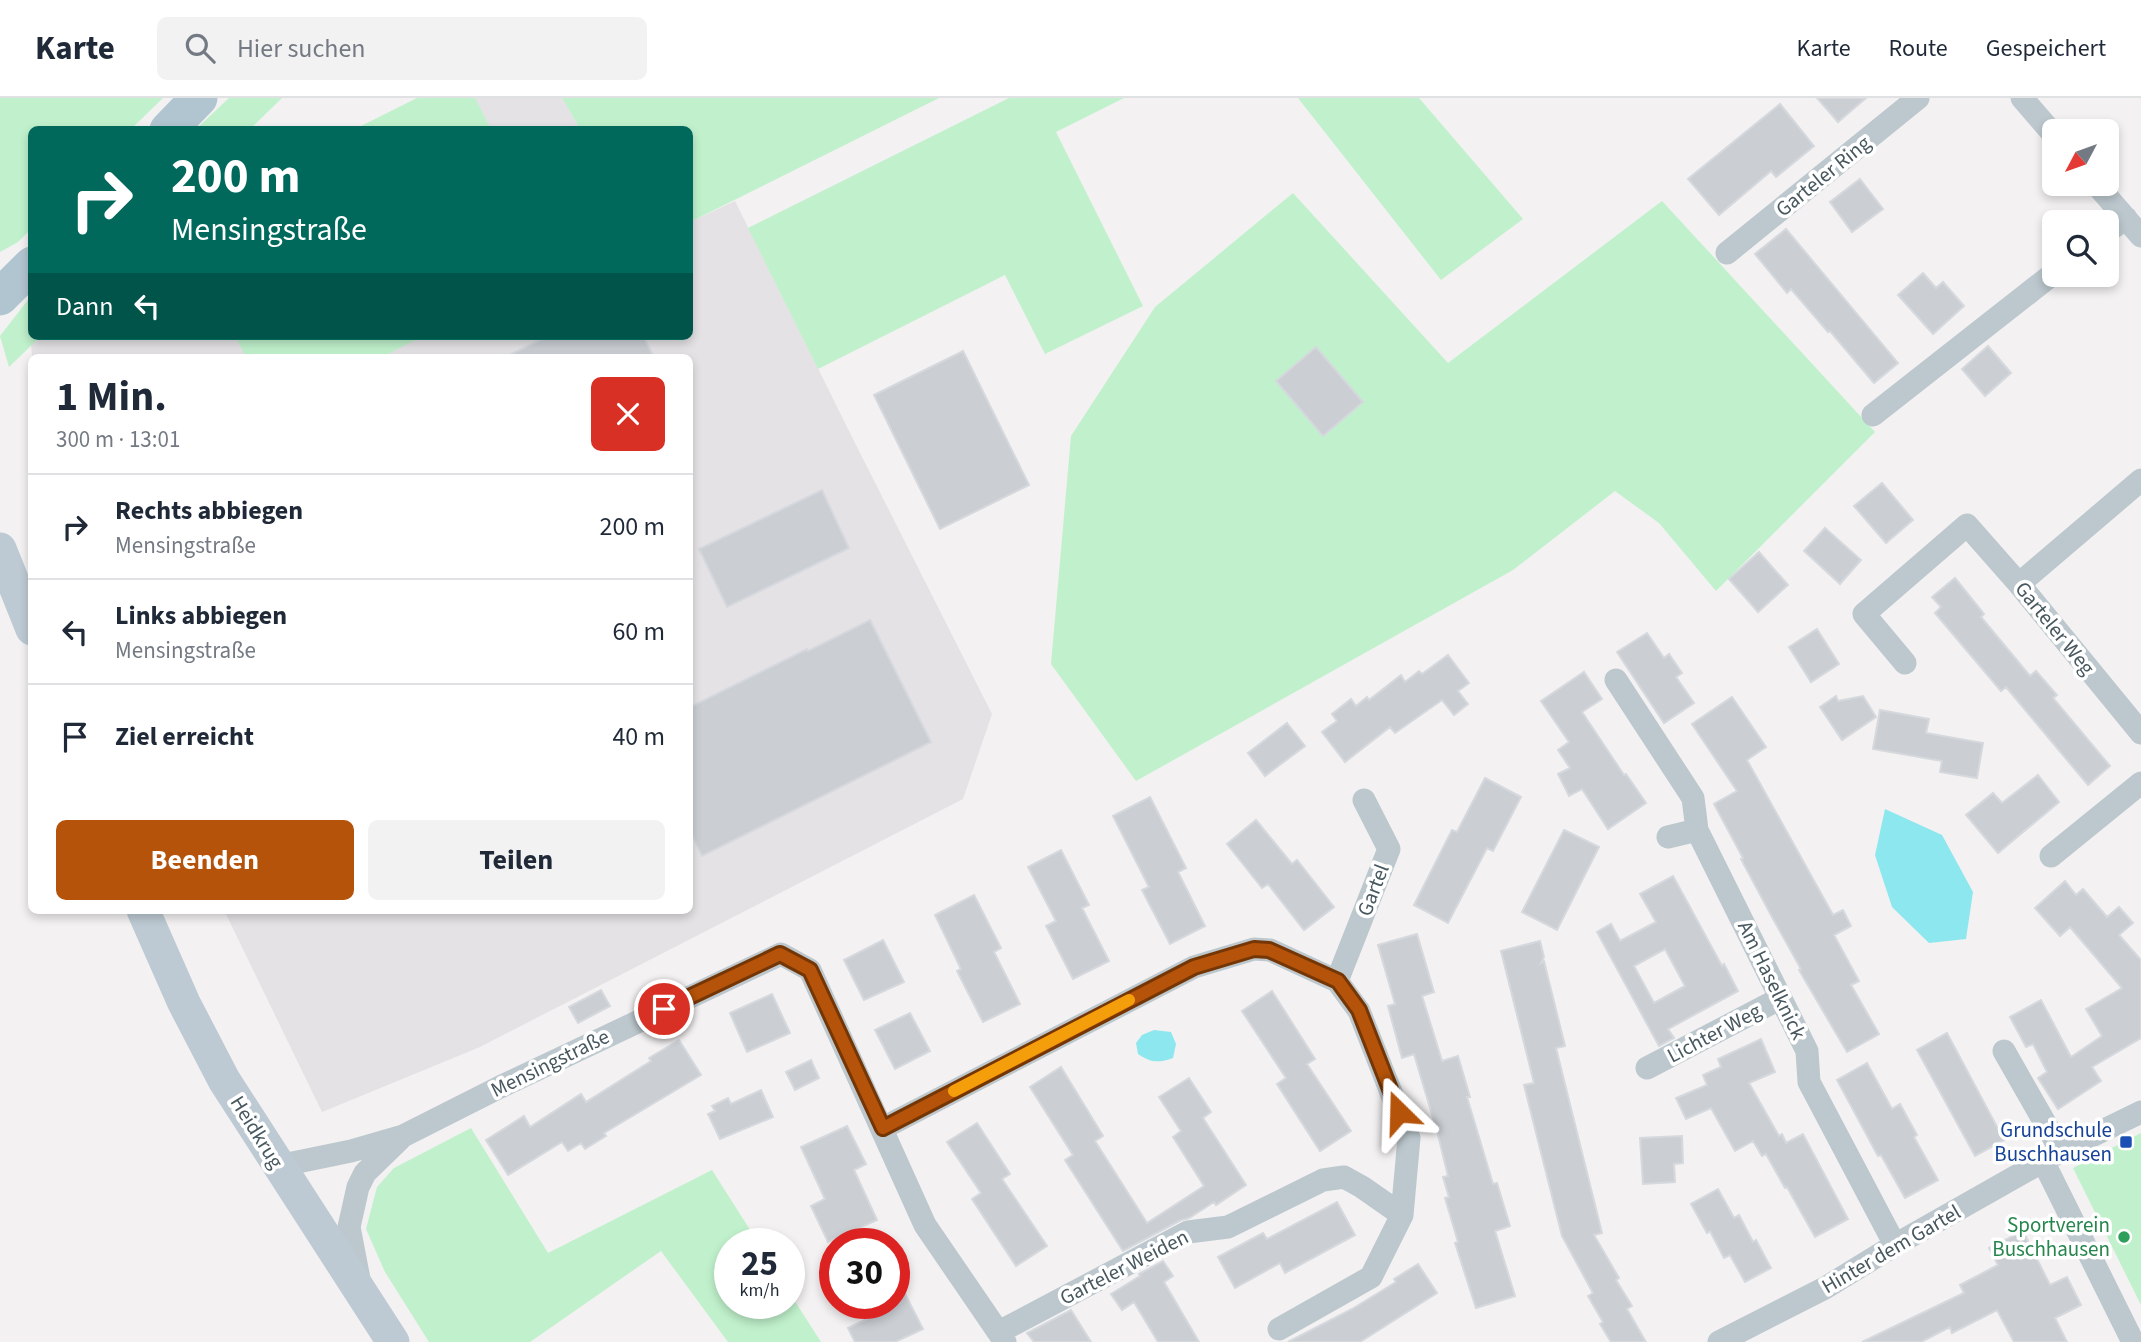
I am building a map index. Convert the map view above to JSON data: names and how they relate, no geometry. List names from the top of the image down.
{
  "streets": {
    "main road": ["Heidkrug"],
    "street": [
      "Garteler Ring",
      "Garteler Weg",
      "Gartel",
      "Am Haselknick",
      "Lichter Weg",
      "Mensingstraße",
      "Hinter dem Gartel",
      "Garteler Weiden"
    ]
  },
  "crossings": [
    ["Am Haselknick", "Lichter Weg"],
    ["Am Haselknick", "Hinter dem Gartel"],
    ["Mensingstraße", "Heidkrug"],
    ["Mensingstraße", "Garteler Weiden"]
  ],
  "places": {
    "transit": ["Grundschule Buschhausen"],
    "other": ["Sportverein Buschhausen"]
  },
  "north": "bottom left",
  "page": {
    "header": "Karte",
    "search": "Hier suchen",
    "nav": ["Karte", "Route", "Gespeichert"],
    "turn": ["200 m", "Mensingstraße"],
    "then": "Dann",
    "heading": ["1 Min.", "300 m · 13:01"],
    "list": [
      {
        "name": "Rechts abbiegen",
        "note": "Mensingstraße",
        "value": "200 m"
      },
      {
        "name": "Links abbiegen",
        "note": "Mensingstraße",
        "value": "60 m"
      },
      {
        "name": "Ziel erreicht",
        "value": "40 m"
      }
    ],
    "buttons": ["Beenden", "Teilen"],
    "speed": "25 km/h",
    "limit": "30"
  }
}
